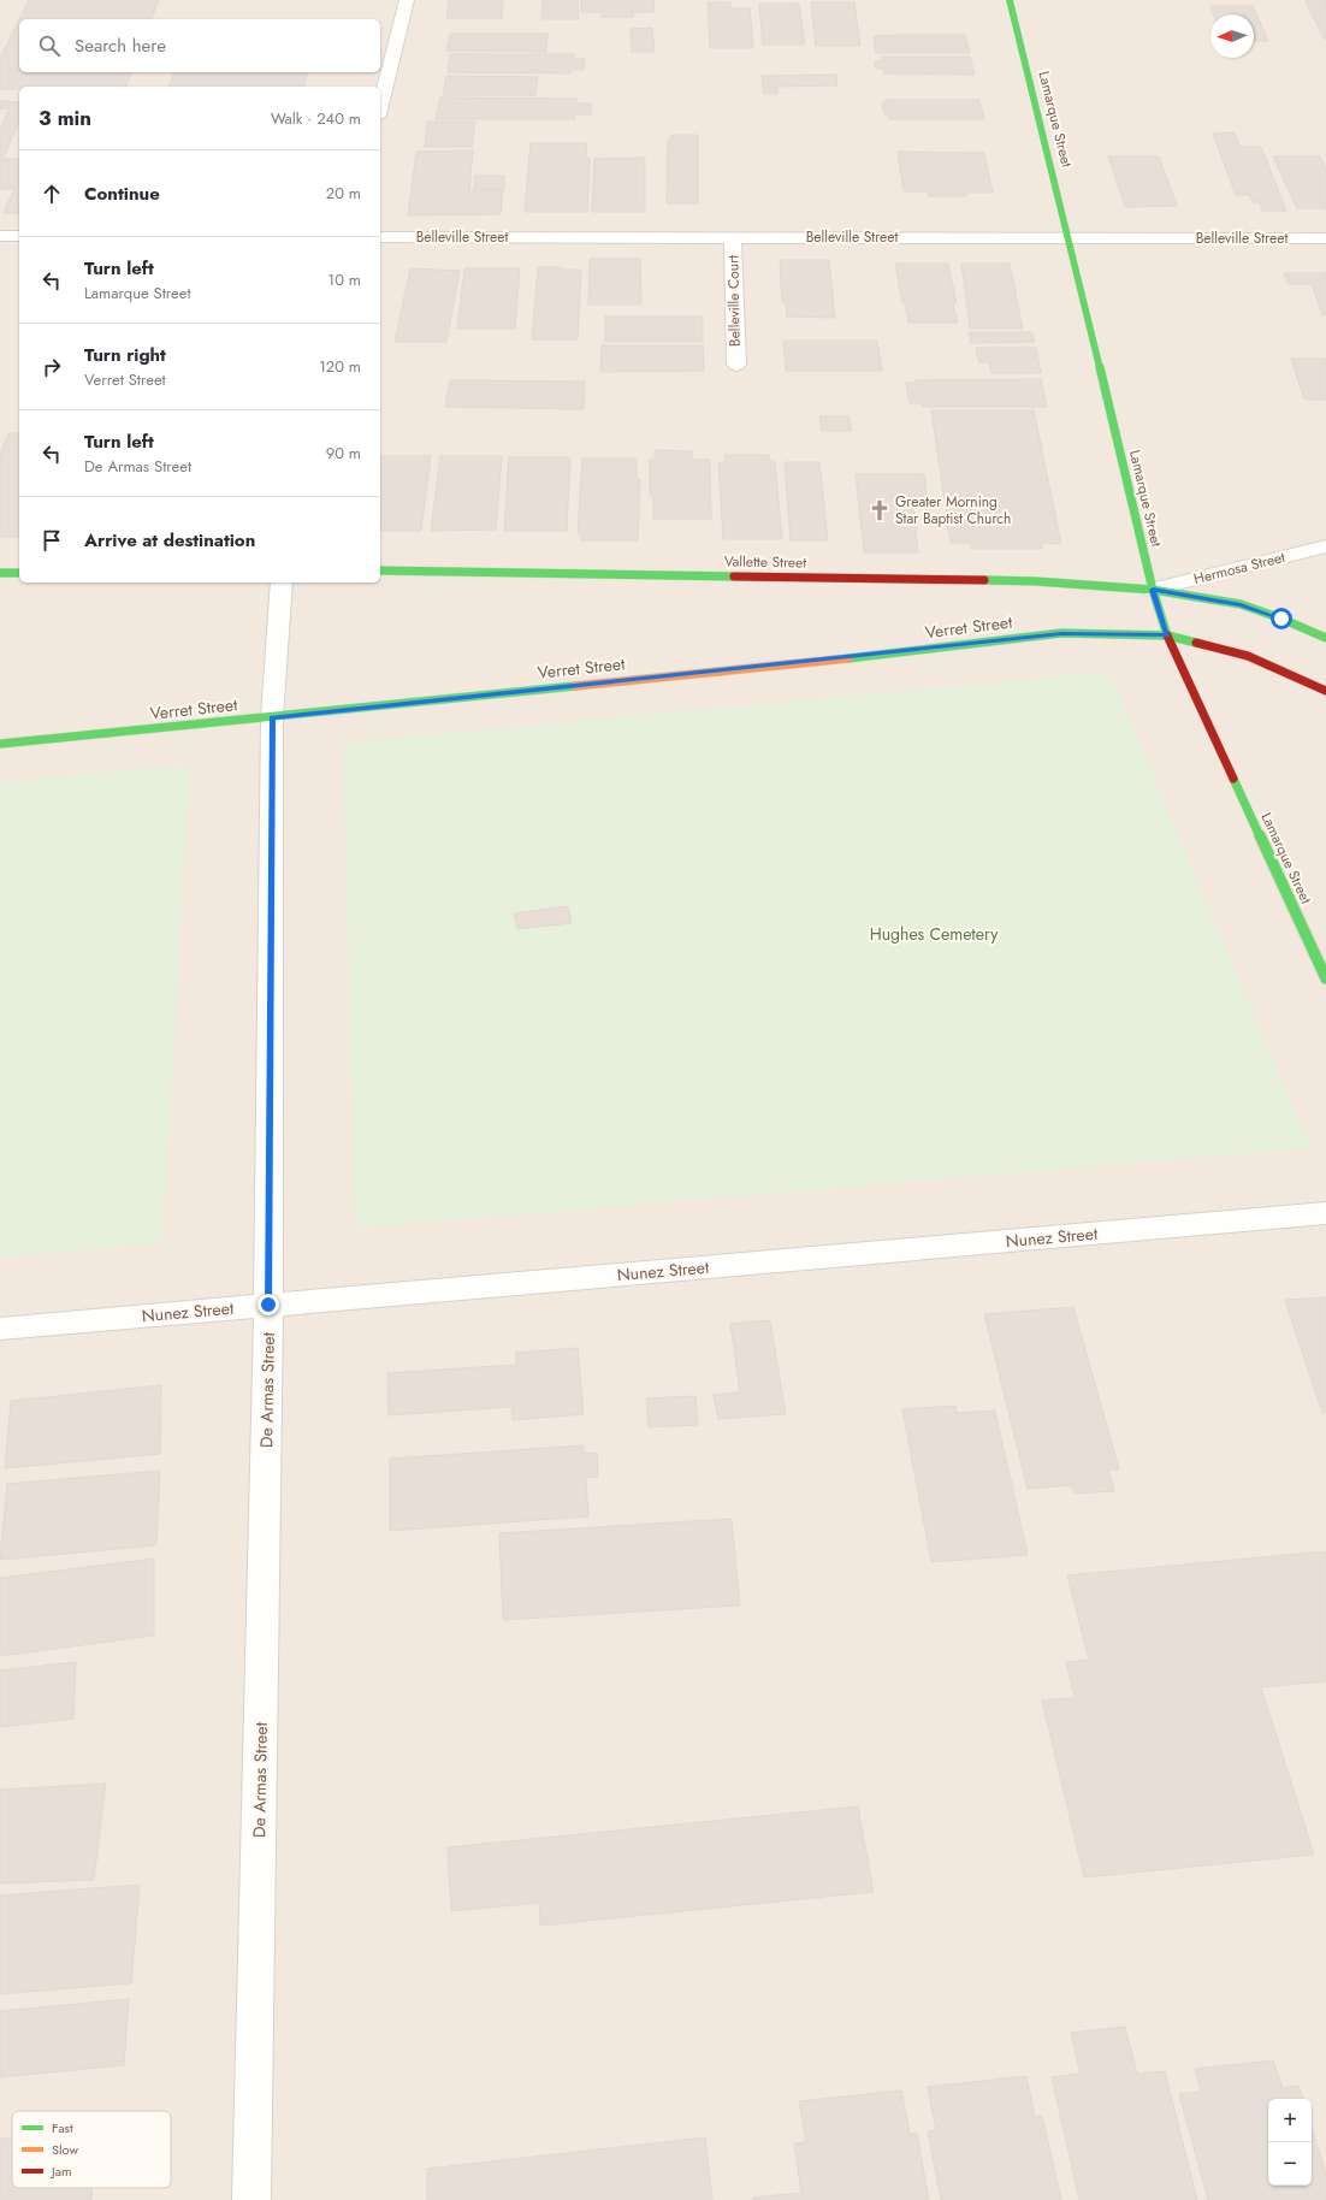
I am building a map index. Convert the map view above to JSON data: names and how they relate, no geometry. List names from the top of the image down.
{
  "streets": {
    "main road": ["Lamarque Street", "Vallette Street", "Verret Street"],
    "street": [
      "Belleville Street",
      "Belleville Court",
      "Hermosa Street",
      "Nunez Street",
      "De Armas Street"
    ]
  },
  "crossings": [
    ["Lamarque Street", "Belleville Street"],
    ["Lamarque Street", "Vallette Street"],
    ["Lamarque Street", "Hermosa Street"],
    ["Lamarque Street", "Verret Street"],
    ["Belleville Street", "Belleville Court"],
    ["Vallette Street", "Hermosa Street"],
    ["Verret Street", "De Armas Street"],
    ["Nunez Street", "De Armas Street"]
  ],
  "parks": ["Hughes Cemetery"],
  "places": {
    "church": ["Greater Morning Star Baptist Church"]
  },
  "legend": ["Fast", "Slow", "Jam"],
  "north": "left",
  "page": {
    "search": "Search here",
    "heading": ["3 min", "Walk · 240 m"],
    "list": [
      ["Continue", "20 m"],
      ["Turn left", "Lamarque Street", "10 m"],
      ["Turn right", "Verret Street", "120 m"],
      ["Turn left", "De Armas Street", "90 m"],
      "Arrive at destination"
    ],
    "map_buttons": ["+", "−"]
  }
}
